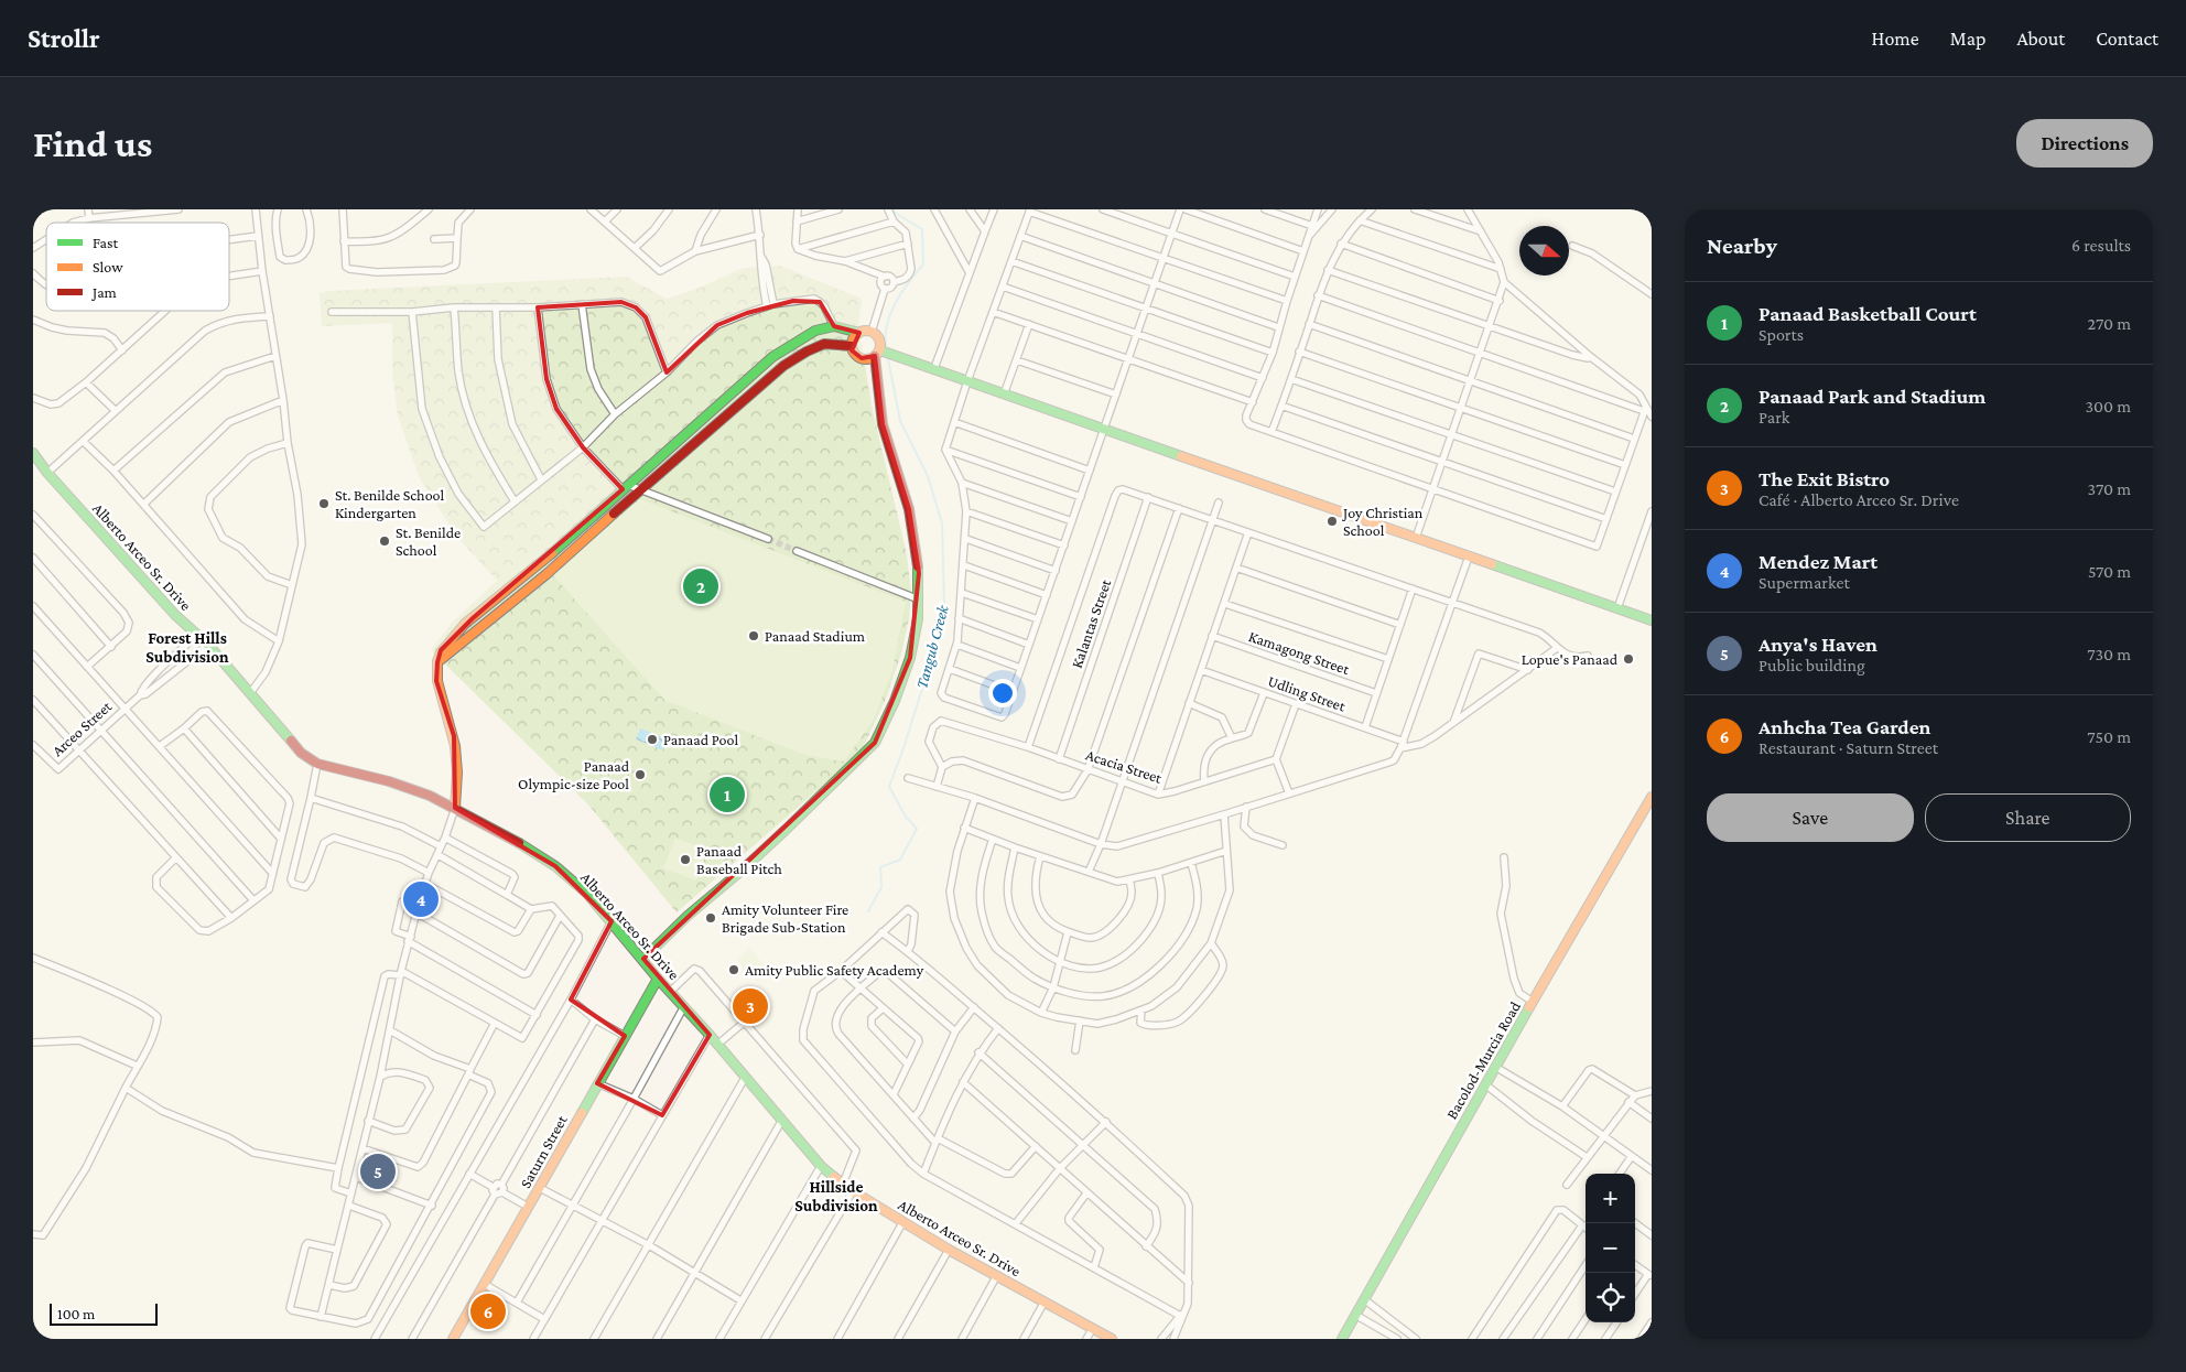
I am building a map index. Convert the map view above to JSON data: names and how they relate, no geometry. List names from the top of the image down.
{
  "streets": {
    "street": [
      "Alberto Arceo Sr. Drive",
      "Kalantas Street",
      "Kamagong Street",
      "Udling Street",
      "Arceo Street",
      "Acacia Street",
      "Bacolod-Murcia Road",
      "Saturn Street"
    ]
  },
  "crossings": [
    ["Alberto Arceo Sr. Drive", "Saturn Street"],
    ["Kalantas Street", "Acacia Street"]
  ],
  "districts": ["Forest Hills Subdivision", "Hillside Subdivision"],
  "water": ["Tangub Creek"],
  "places": [
    "St. Benilde School Kindergarten",
    "Joy Christian School",
    "St. Benilde School",
    "Panaad Stadium",
    "Lopue's Panaad",
    "Panaad Pool",
    "Panaad Olympic-size Pool",
    "Panaad Baseball Pitch",
    "Amity Volunteer Fire Brigade Sub-Station",
    "Amity Public Safety Academy"
  ],
  "legend": ["Fast", "Slow", "Jam"],
  "scale_bar": "100 m",
  "north": "right",
  "page": {
    "header": "Strollr",
    "nav": [
      "Home",
      "Map",
      "About",
      "Contact"
    ],
    "buttons": [
      "Directions",
      ["Save", "Share"]
    ],
    "title": "Find us",
    "heading": ["Nearby", "6 results"],
    "list": [
      {
        "mark": "1",
        "name": "Panaad Basketball Court",
        "note": "Sports",
        "value": "270 m"
      },
      {
        "mark": "2",
        "name": "Panaad Park and Stadium",
        "note": "Park",
        "value": "300 m"
      },
      {
        "mark": "3",
        "name": "The Exit Bistro",
        "note": "Café · Alberto Arceo Sr. Drive",
        "value": "370 m"
      },
      {
        "mark": "4",
        "name": "Mendez Mart",
        "note": "Supermarket",
        "value": "570 m"
      },
      {
        "mark": "5",
        "name": "Anya's Haven",
        "note": "Public building",
        "value": "730 m"
      },
      {
        "mark": "6",
        "name": "Anhcha Tea Garden",
        "note": "Restaurant · Saturn Street",
        "value": "750 m"
      }
    ],
    "pins": [
      "2",
      "1",
      "4",
      "3",
      "5",
      "6"
    ],
    "map_buttons": ["+", "−"],
    "scale": "100 m"
  }
}
